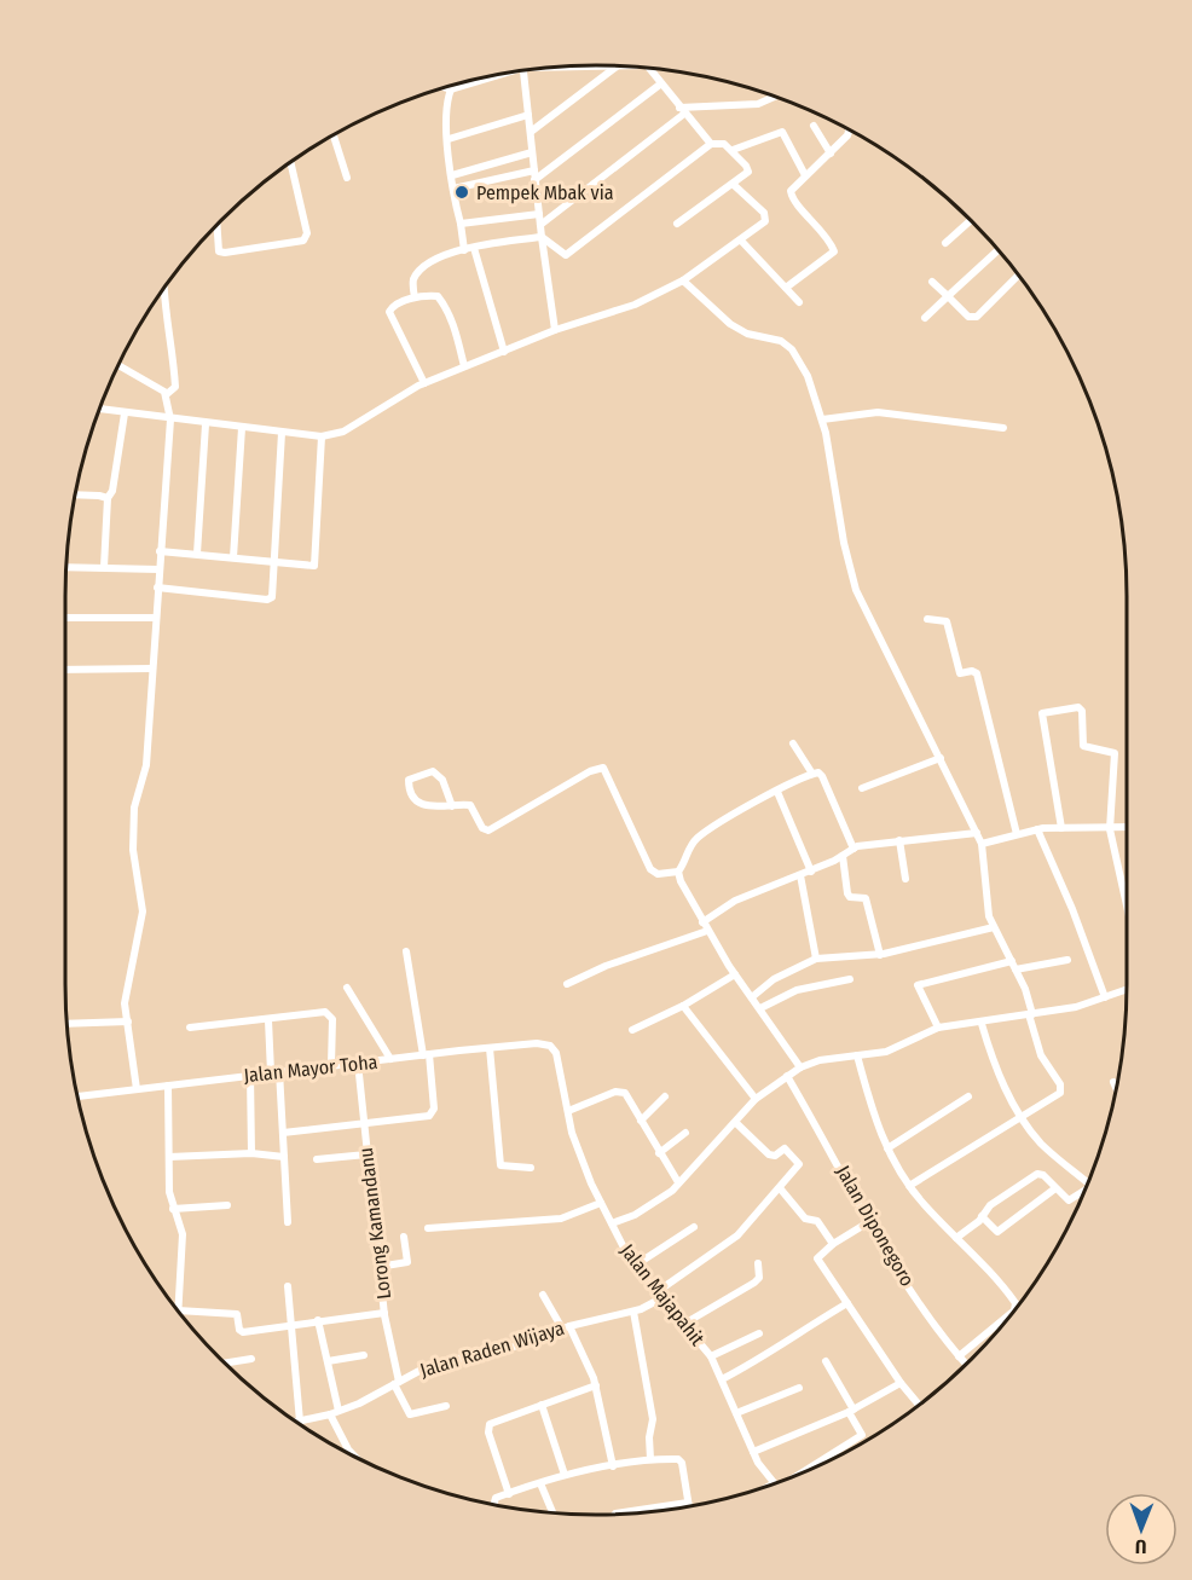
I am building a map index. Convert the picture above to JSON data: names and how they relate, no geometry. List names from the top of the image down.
{
  "streets": {
    "street": [
      "Jalan Mayor Toha",
      "Lorong Kamandanu",
      "Jalan Diponegoro",
      "Jalan Majapahit",
      "Jalan Raden Wijaya"
    ]
  },
  "crossings": [
    ["Jalan Mayor Toha", "Lorong Kamandanu"],
    ["Jalan Mayor Toha", "Jalan Majapahit"],
    ["Lorong Kamandanu", "Jalan Raden Wijaya"],
    ["Jalan Majapahit", "Jalan Raden Wijaya"]
  ],
  "places": ["Pempek Mbak via"],
  "north": "bottom"
}
